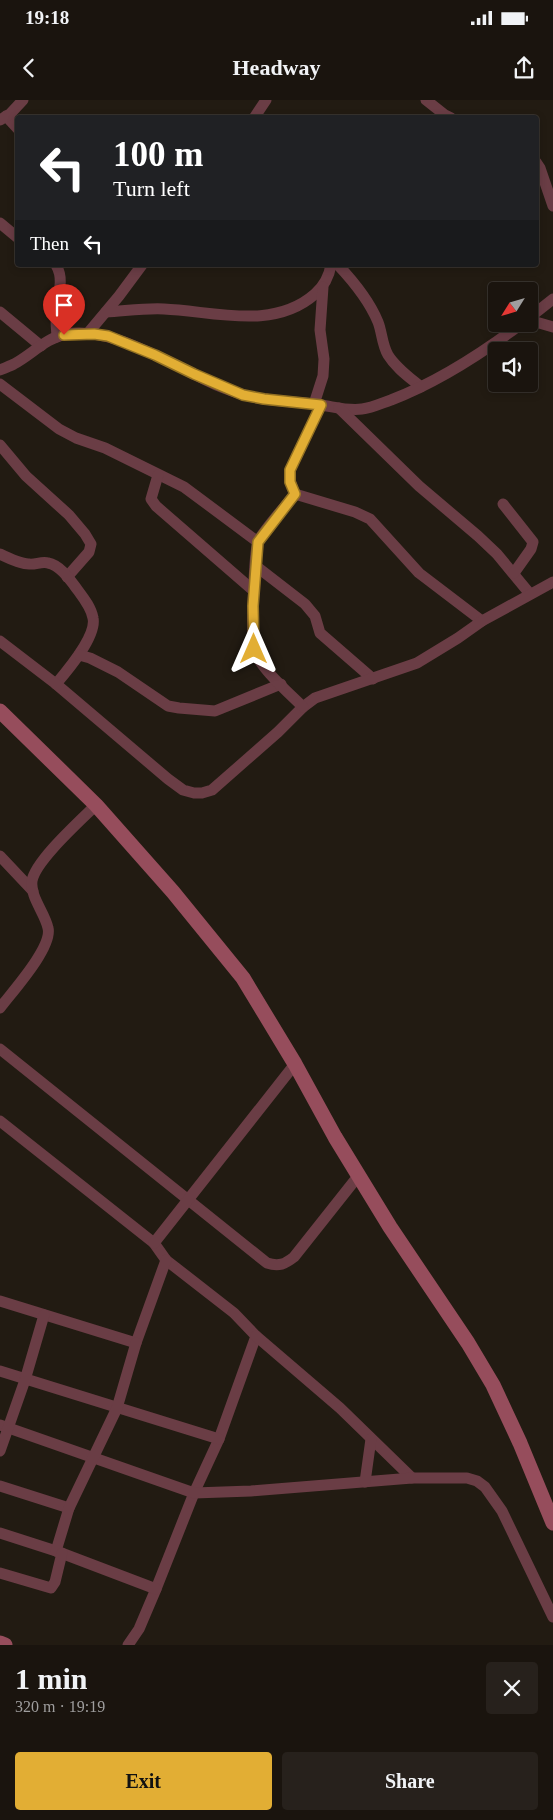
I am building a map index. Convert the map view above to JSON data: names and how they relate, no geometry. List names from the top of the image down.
{
  "north": "bottom left",
  "page": {
    "status": "19:18",
    "header": "Headway",
    "turn": ["100 m", "Turn left"],
    "then": "Then",
    "heading": ["1 min", "320 m · 19:19"],
    "buttons": ["Exit", "Share"]
  }
}
